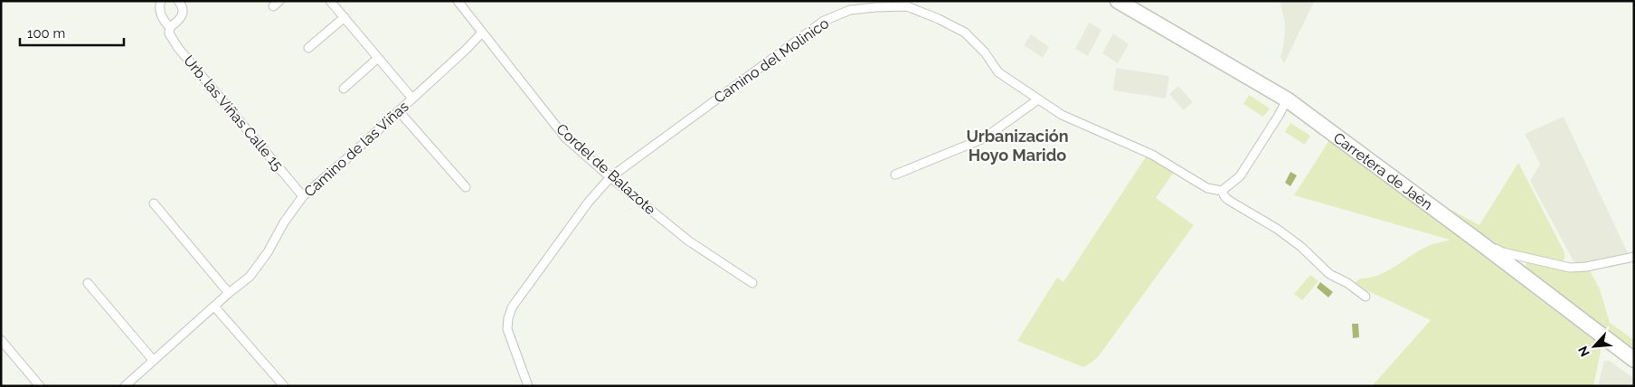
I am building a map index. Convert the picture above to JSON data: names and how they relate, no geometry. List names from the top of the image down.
{
  "streets": {
    "highway": ["Carretera de Jaén"],
    "street": [
      "Camino del Molinico",
      "Urb. las Viñas Calle 15",
      "Camino de las Viñas",
      "Cordel de Balazote"
    ]
  },
  "crossings": [
    ["Camino del Molinico", "Cordel de Balazote"],
    ["Urb. las Viñas Calle 15", "Camino de las Viñas"],
    ["Camino de las Viñas", "Cordel de Balazote"]
  ],
  "districts": ["Urbanización Hoyo Marido"],
  "scale_bar": "100 m",
  "north": "bottom left"
}
